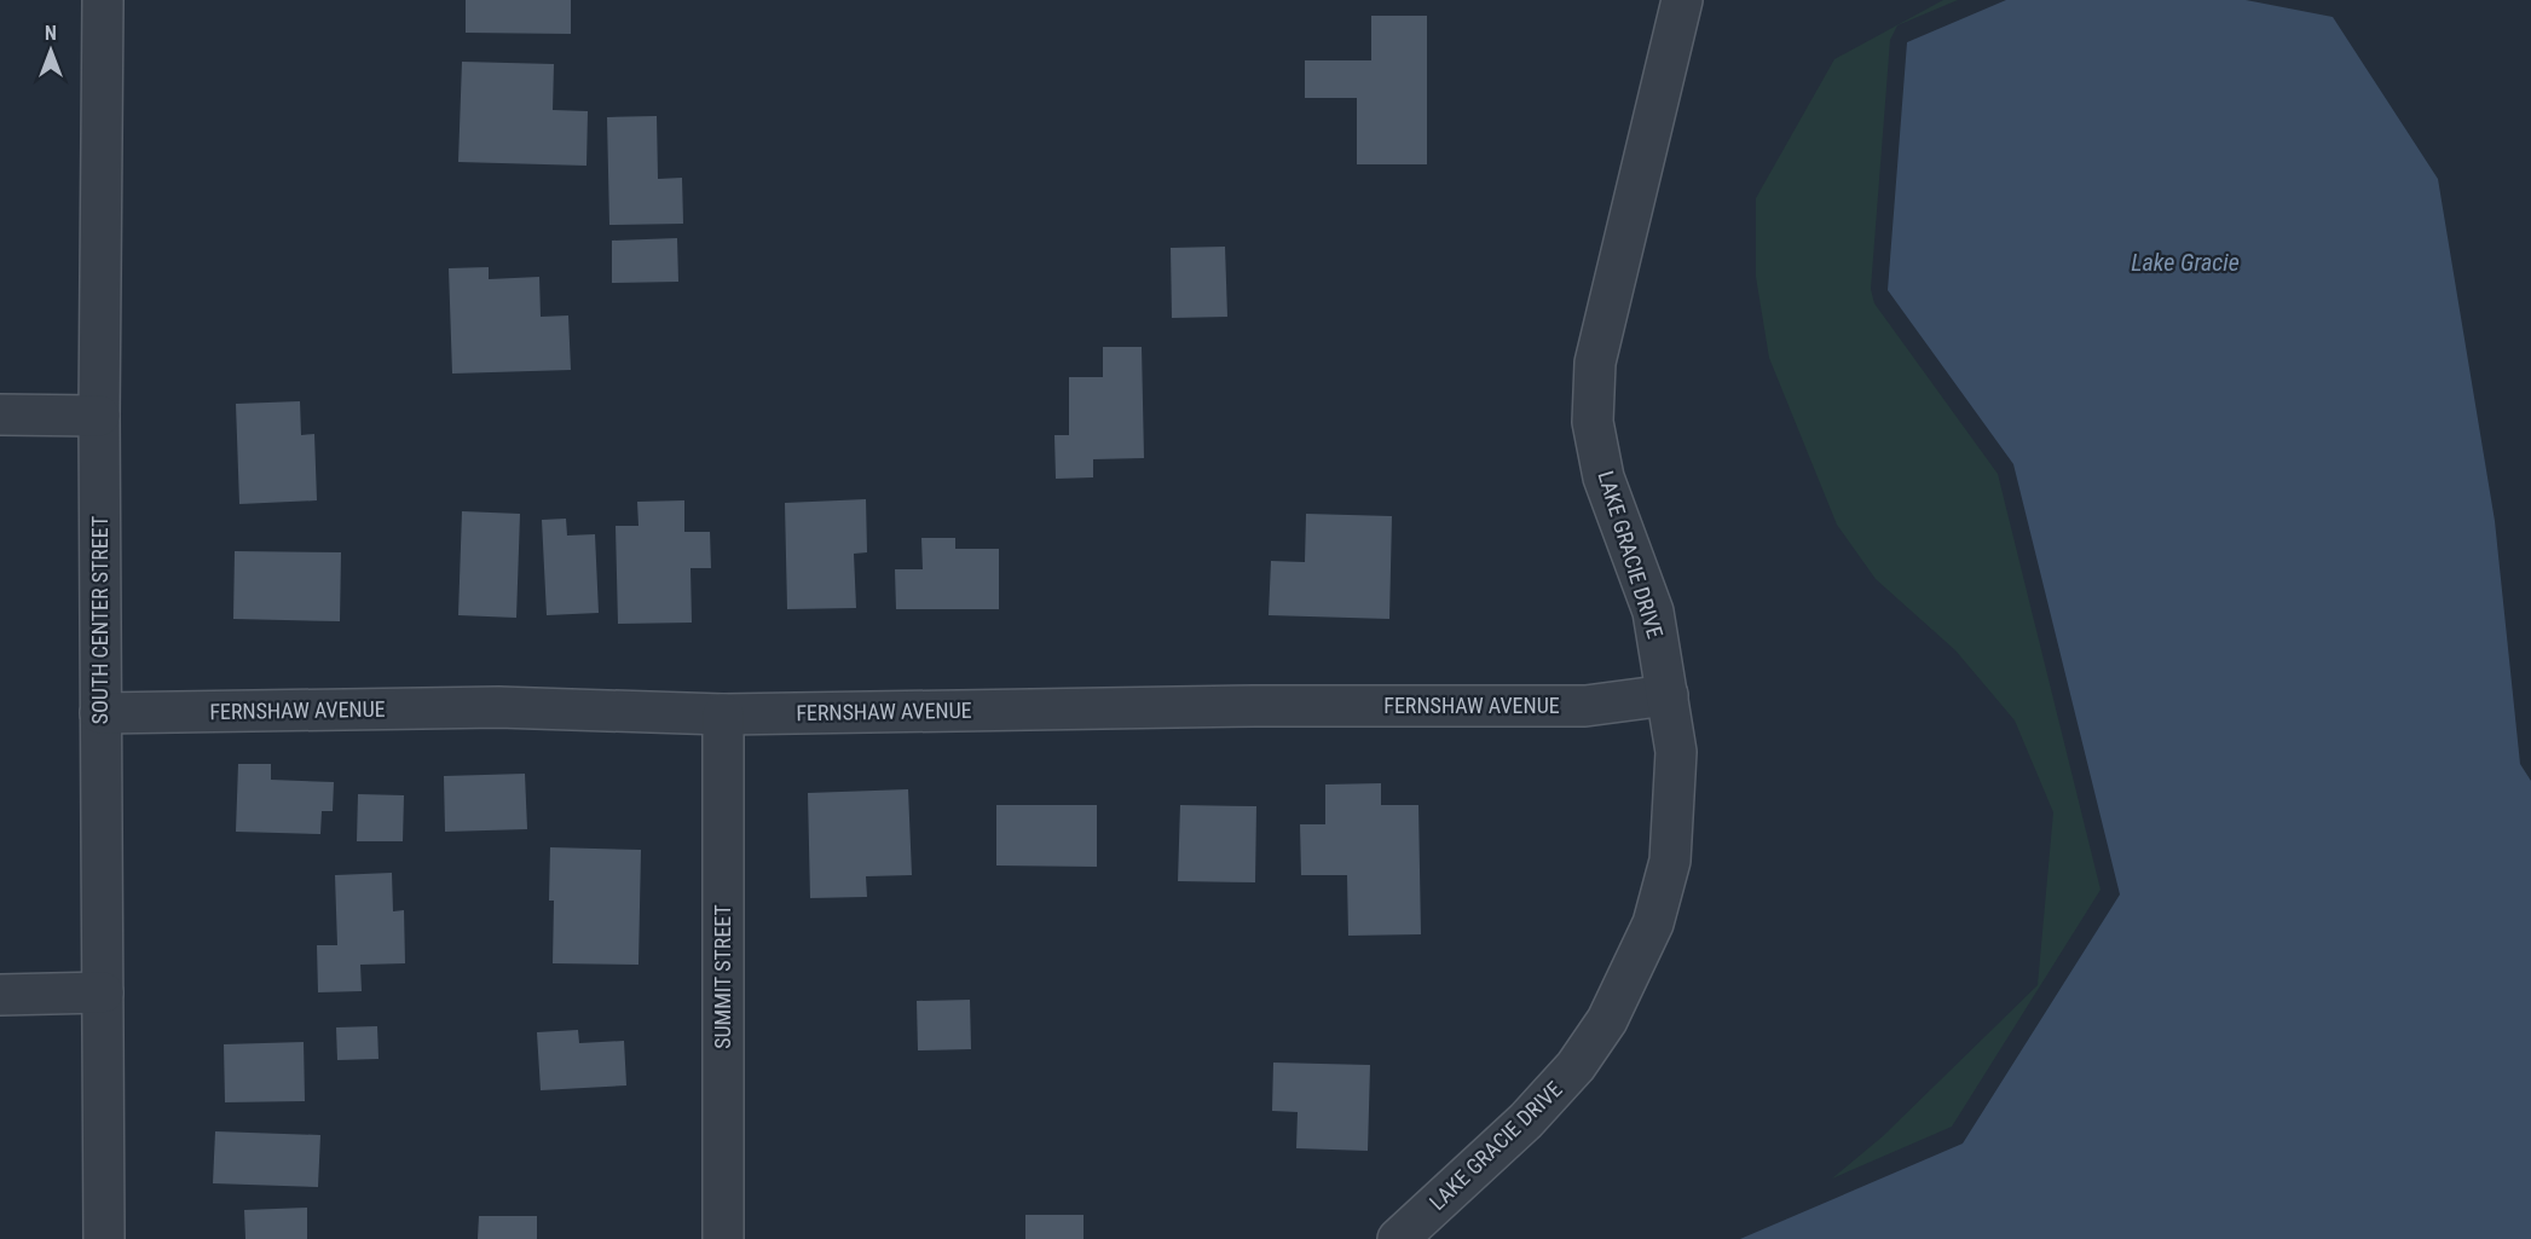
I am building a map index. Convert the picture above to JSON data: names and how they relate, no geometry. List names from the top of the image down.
{
  "streets": {
    "street": [
      "LAKE GRACIE DRIVE",
      "SOUTH CENTER STREET",
      "FERNSHAW AVENUE",
      "SUMMIT STREET"
    ]
  },
  "crossings": [
    ["LAKE GRACIE DRIVE", "FERNSHAW AVENUE"],
    ["SOUTH CENTER STREET", "FERNSHAW AVENUE"],
    ["FERNSHAW AVENUE", "SUMMIT STREET"]
  ],
  "water": ["Lake Gracie"],
  "north": "top"
}
